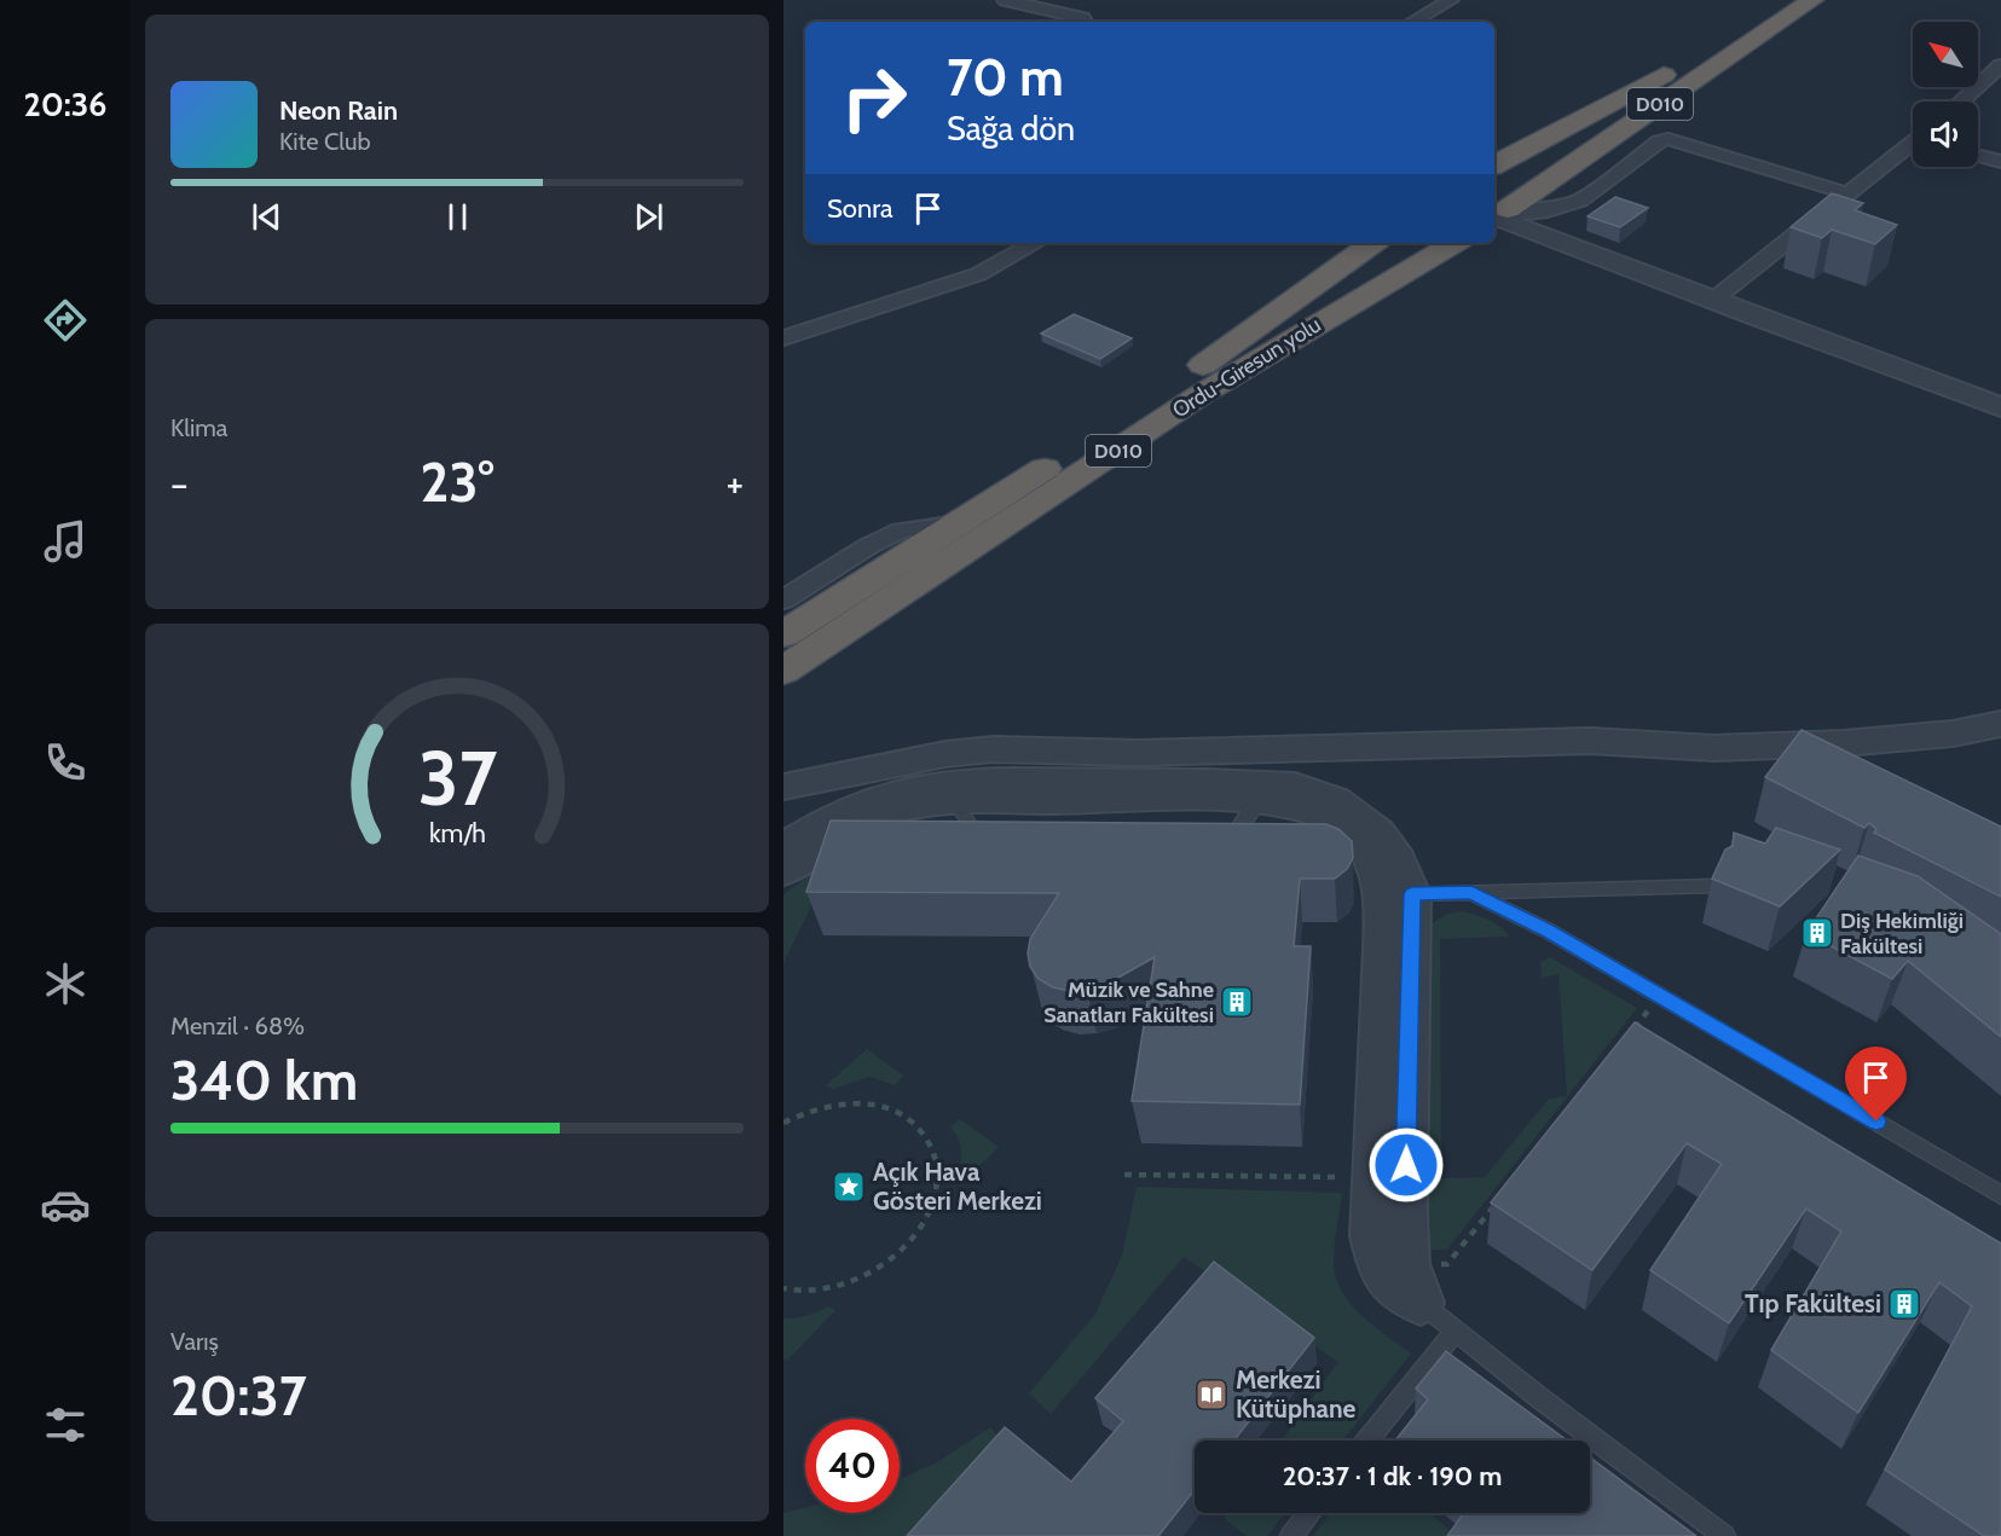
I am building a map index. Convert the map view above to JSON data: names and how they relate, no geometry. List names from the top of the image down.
{
  "streets": {
    "highway": ["D010", "Ordu-Giresun yolu"]
  },
  "places": {
    "building": ["Diş Hekimliği Fakültesi", "Müzik ve Sahne Sanatları Fakültesi", "Tıp Fakültesi"],
    "place": ["Açık Hava Gösteri Merkezi"],
    "library": ["Merkezi Kütüphane"]
  },
  "north": "top left",
  "page": {
    "tabs": "20:36",
    "turn": ["70 m", "Sağa dön"],
    "song": ["Neon Rain", "Kite Club"],
    "then": "Sonra",
    "tile": [
      "Klima",
      ["Menzil · 68%", "340 km"],
      ["Varış", "20:37"]
    ],
    "heat": ["−", "23°", "+"],
    "limit": "40",
    "trip": "20:37 · 1 dk · 190 m",
    "gauge": ["37", "km/h"]
  }
}
